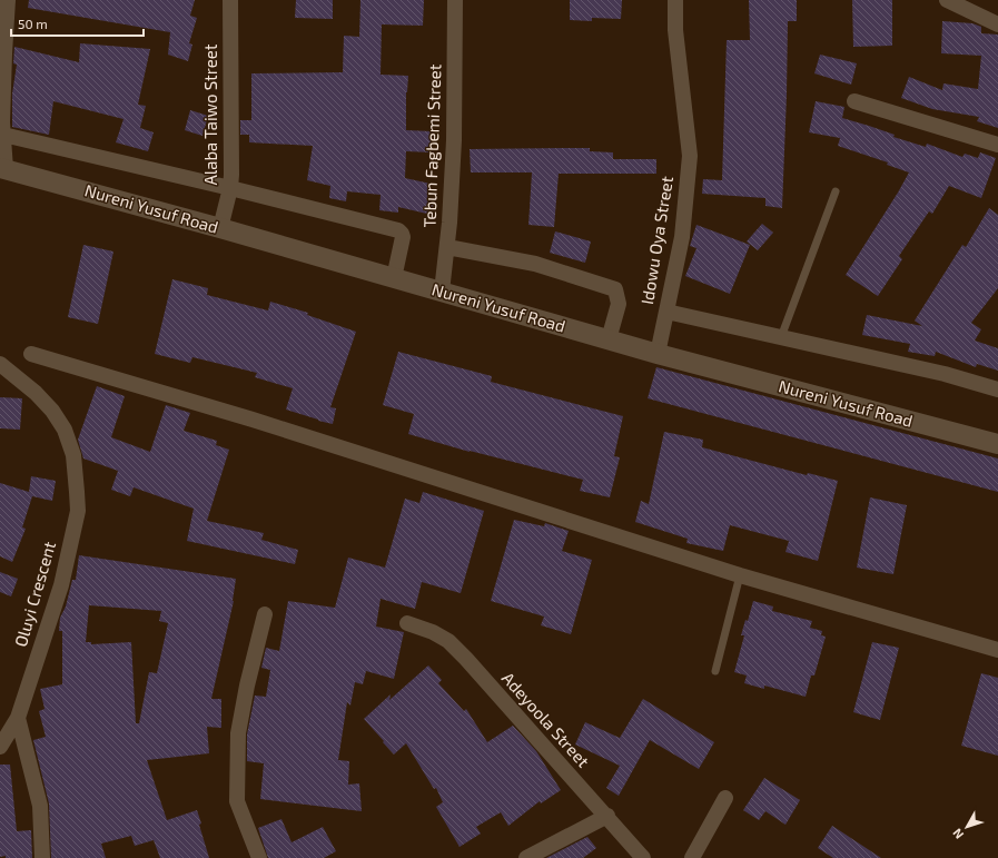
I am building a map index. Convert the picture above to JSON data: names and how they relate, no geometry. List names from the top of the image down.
{
  "streets": {
    "street": [
      "Alaba Taiwo Street",
      "Tebun Fagbemi Street",
      "Nureni Yusuf Road",
      "Idowu Oya Street",
      "Oluyi Crescent",
      "Adeyoola Street"
    ]
  },
  "crossings": [
    ["Alaba Taiwo Street", "Nureni Yusuf Road"],
    ["Tebun Fagbemi Street", "Nureni Yusuf Road"],
    ["Nureni Yusuf Road", "Idowu Oya Street"]
  ],
  "scale_bar": "50 m",
  "north": "bottom left"
}
